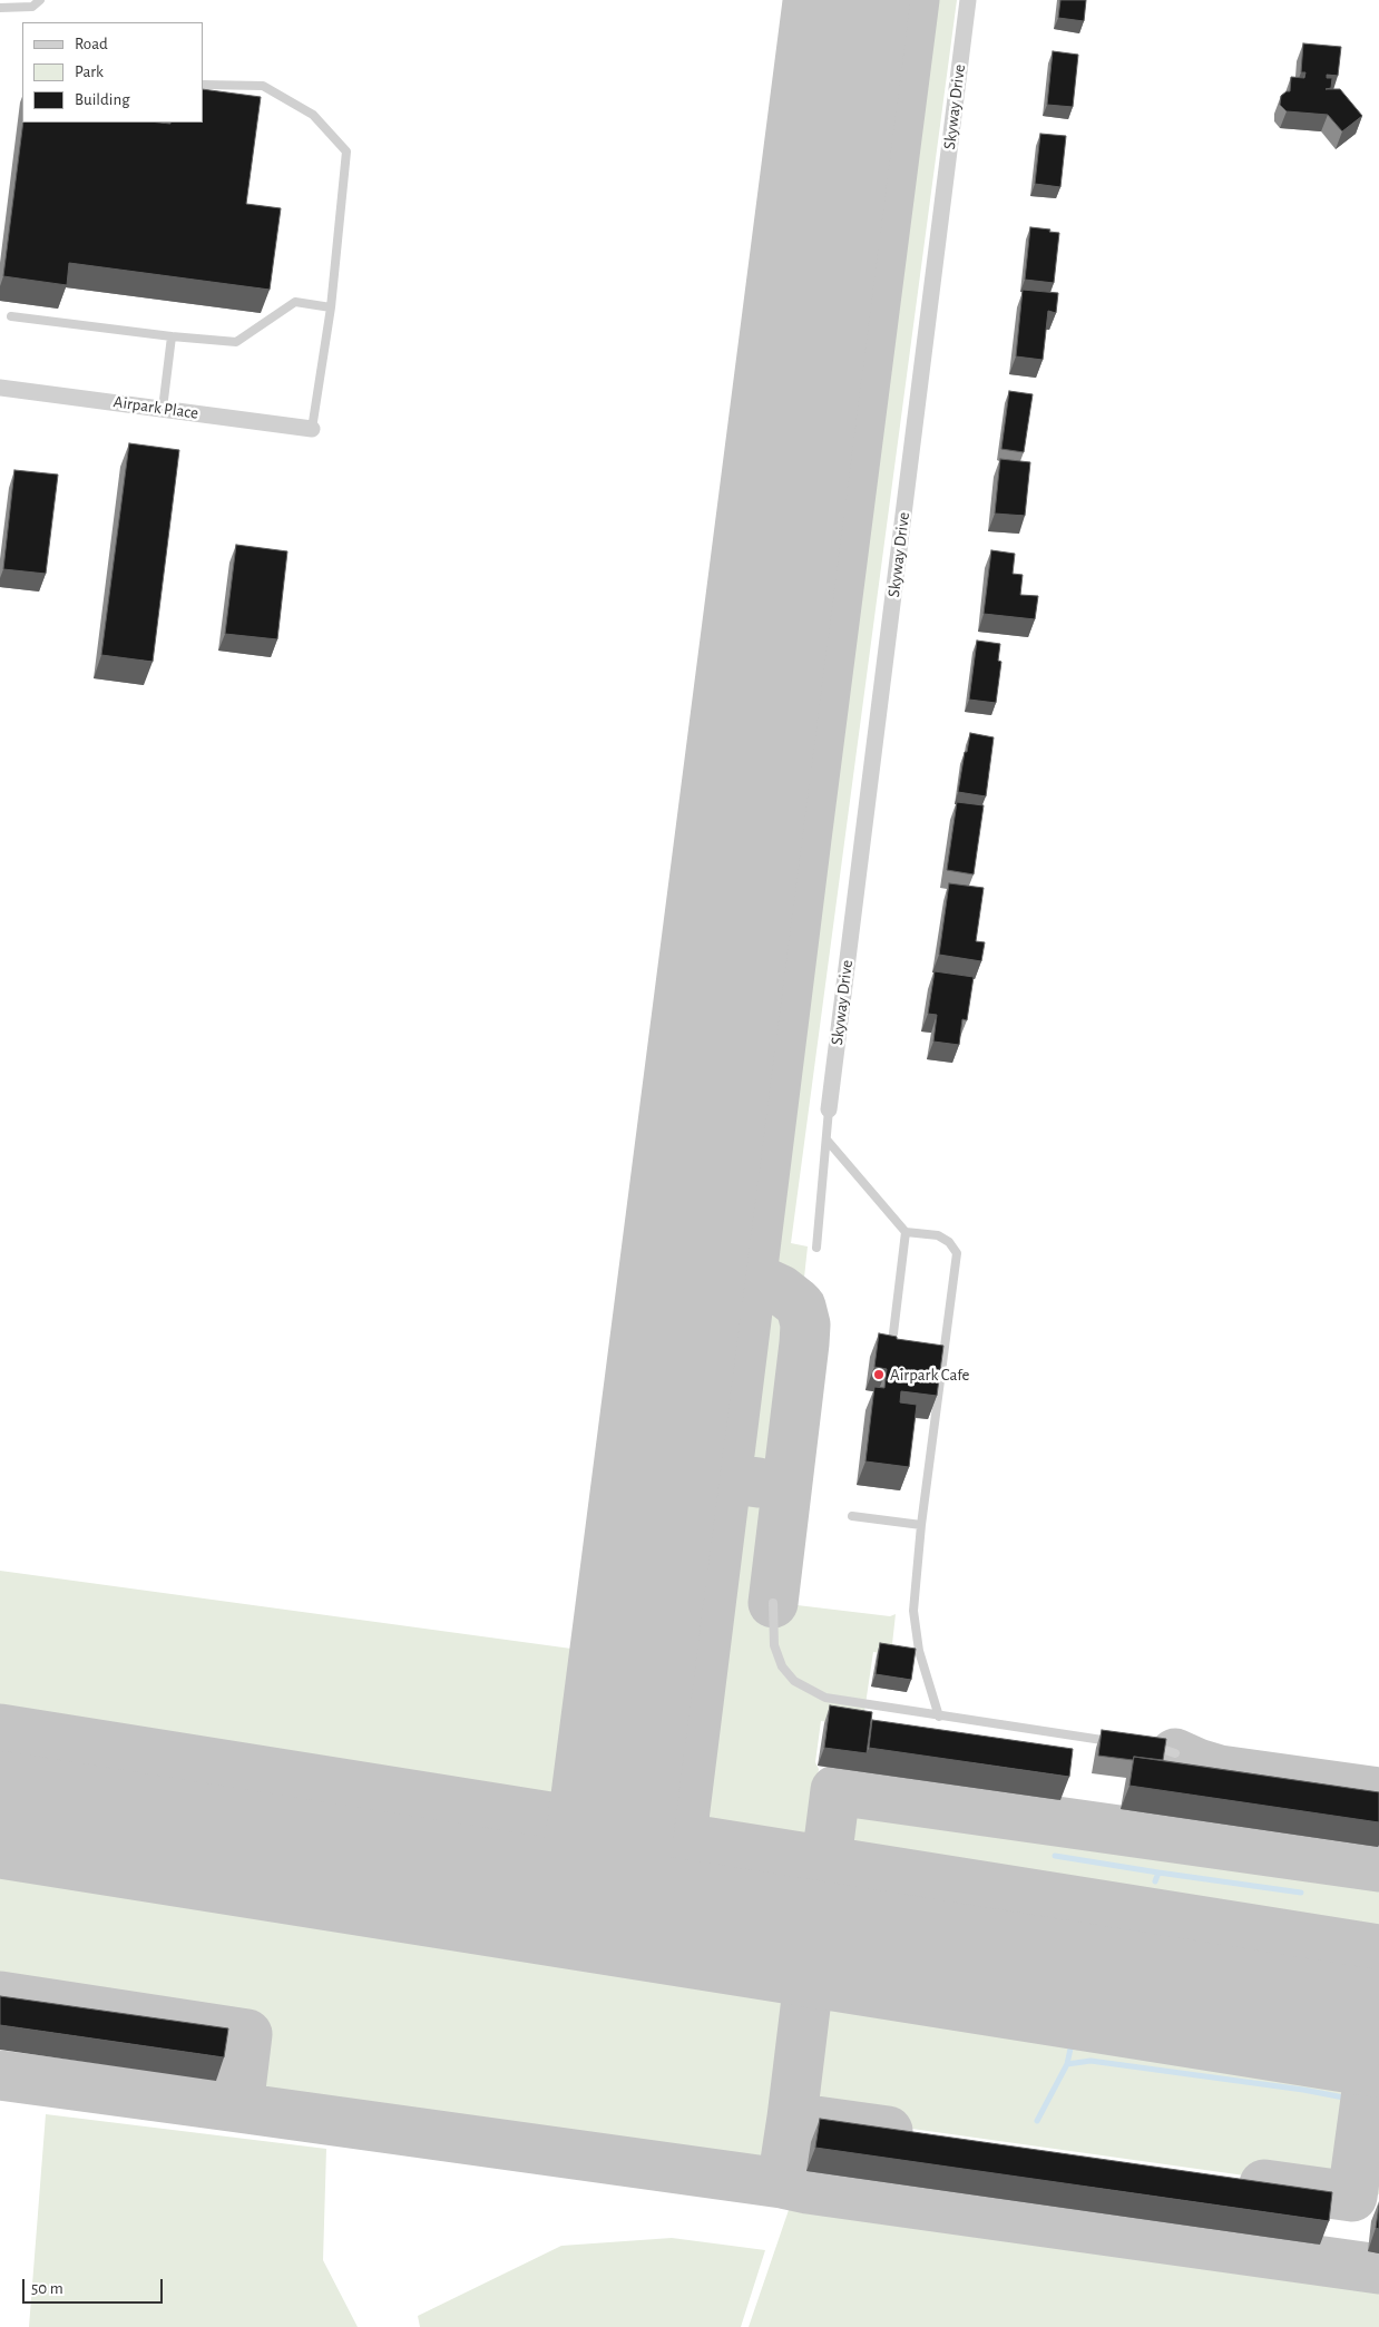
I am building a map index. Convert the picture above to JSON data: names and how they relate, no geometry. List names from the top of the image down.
{
  "streets": {
    "street": ["Skyway Drive", "Airpark Place"]
  },
  "places": ["Airpark Cafe"],
  "legend": ["Road", "Park", "Building"],
  "scale_bar": "50 m"
}
